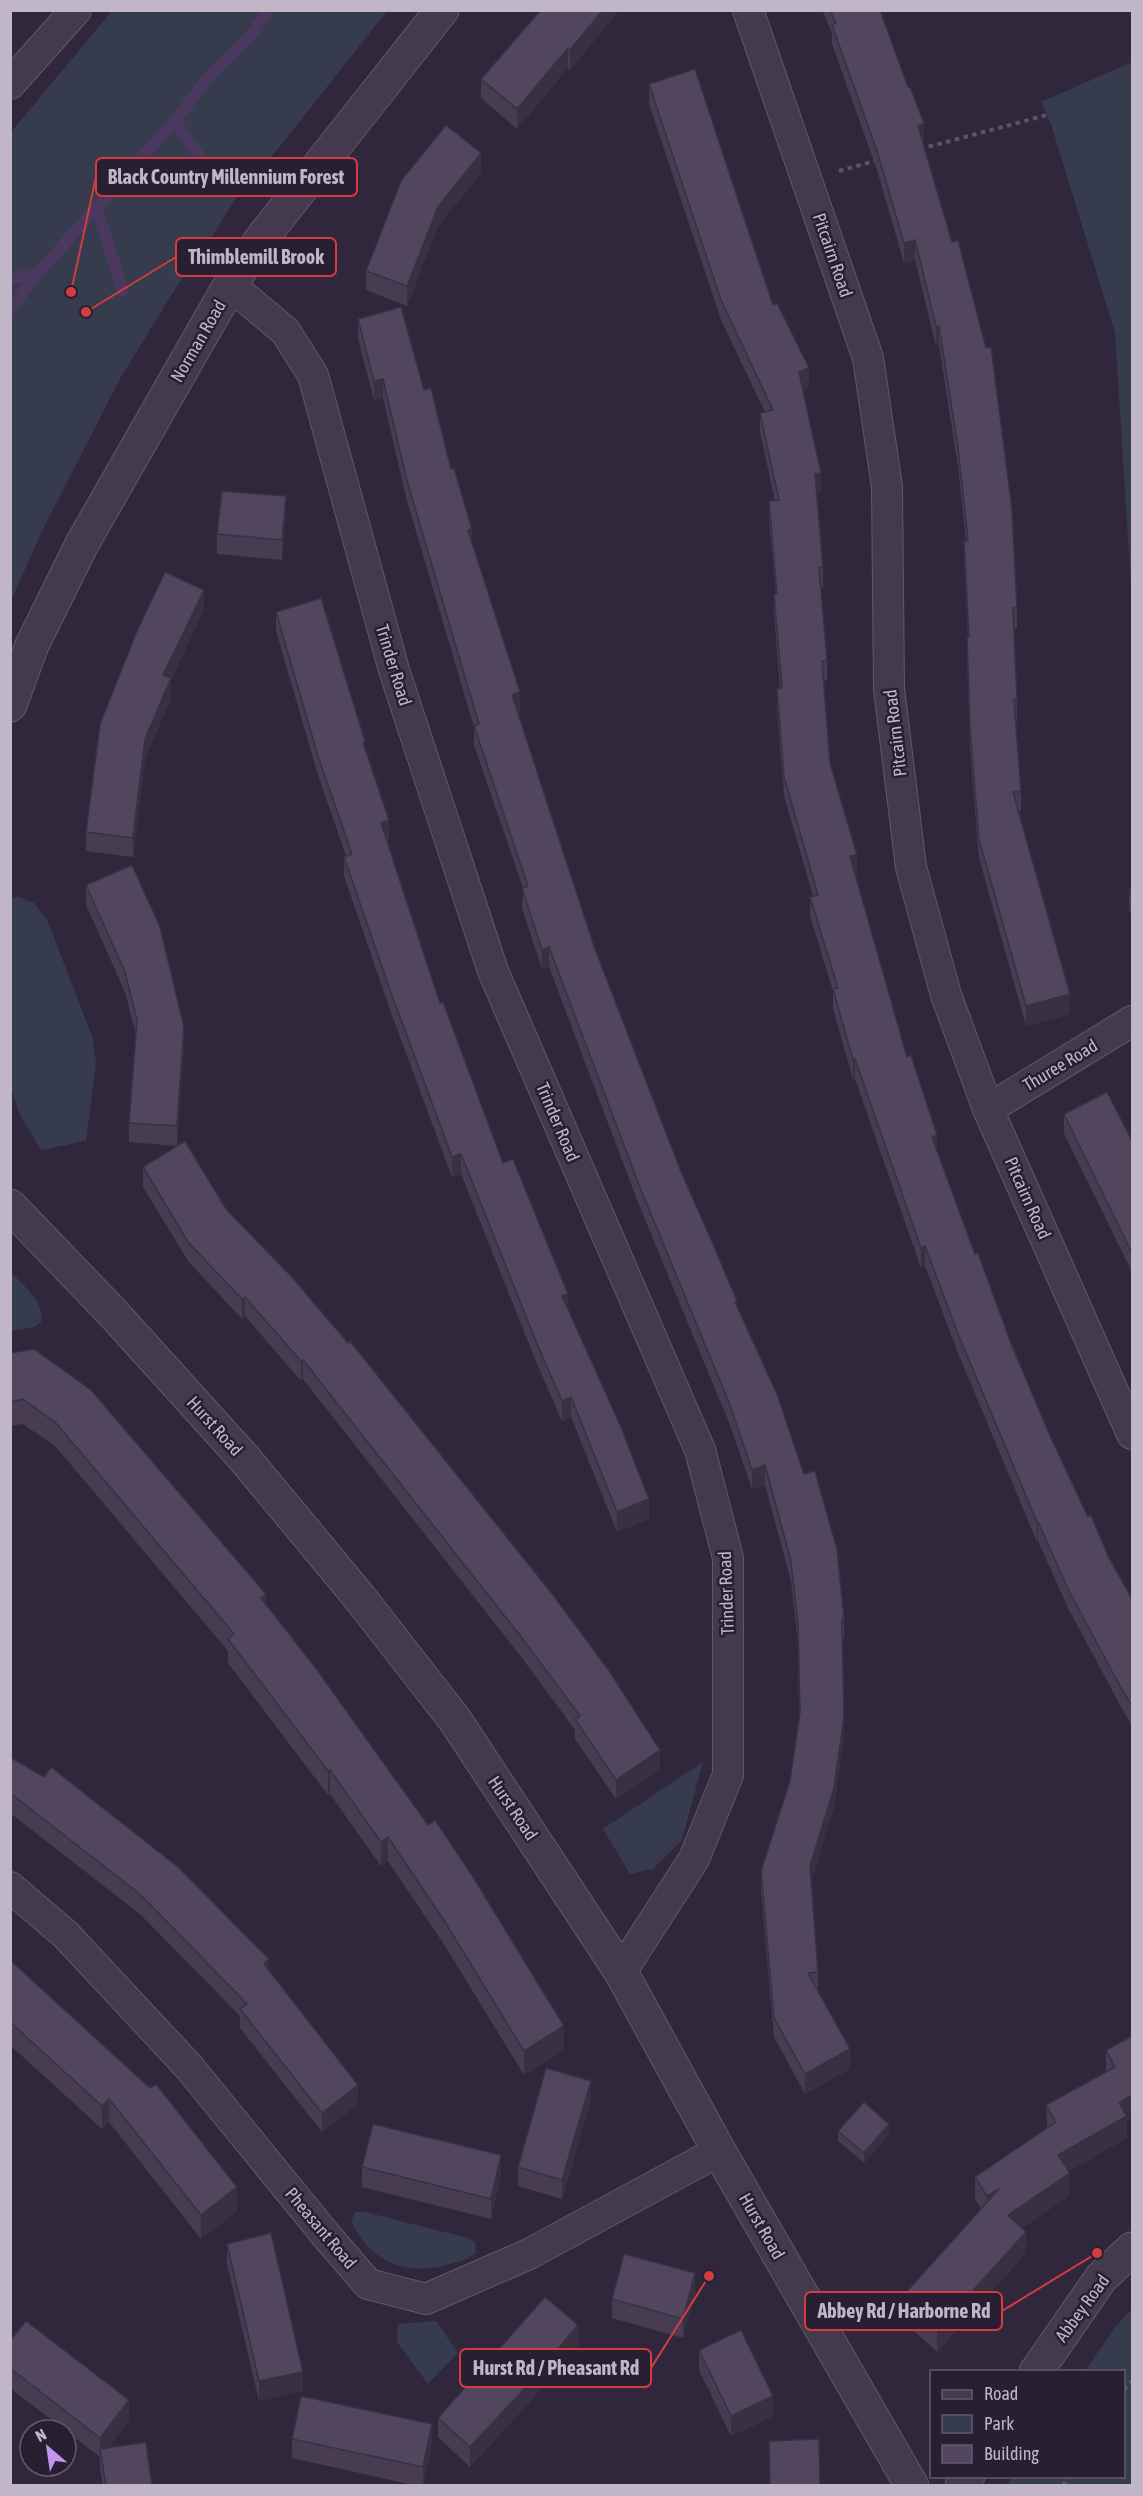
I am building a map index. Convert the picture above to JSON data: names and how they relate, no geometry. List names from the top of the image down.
{
  "streets": {
    "street": [
      "Pitcairn Road",
      "Norman Road",
      "Trinder Road",
      "Thuree Road",
      "Hurst Road",
      "Pheasant Road",
      "Abbey Road"
    ]
  },
  "crossings": [
    ["Pitcairn Road", "Thuree Road"],
    ["Norman Road", "Trinder Road"],
    ["Trinder Road", "Hurst Road"],
    ["Hurst Road", "Pheasant Road"]
  ],
  "places": [
    "Black Country Millennium Forest",
    "Thimblemill Brook",
    "Abbey Rd / Harborne Rd",
    "Hurst Rd / Pheasant Rd"
  ],
  "legend": ["Road", "Park", "Building"],
  "north": "top left"
}
